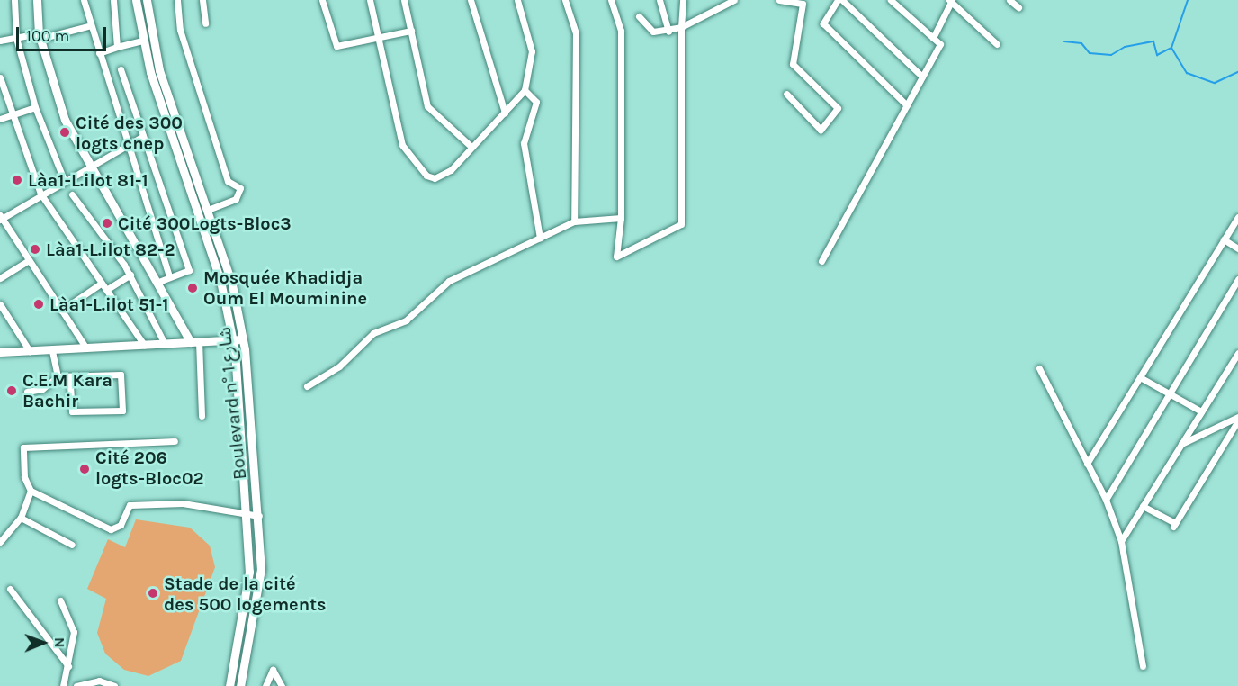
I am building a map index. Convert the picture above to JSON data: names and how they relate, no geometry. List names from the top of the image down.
{
  "streets": {
    "main road": ["Boulevard n° شارع 1"]
  },
  "places": [
    "Cité des 300 logts cnep",
    "Làa1-L.ilot 81-1",
    "Cité 300Logts-Bloc3",
    "Làa1-L.ilot 82-2",
    "Mosquée Khadidja Oum El Mouminine",
    "Làa1-L.ilot 51-1",
    "C.E.M Kara Bachir",
    "Cité 206 logts-Bloc02",
    "Stade de la cité des 500 logements"
  ],
  "scale_bar": "100 m",
  "north": "right"
}
